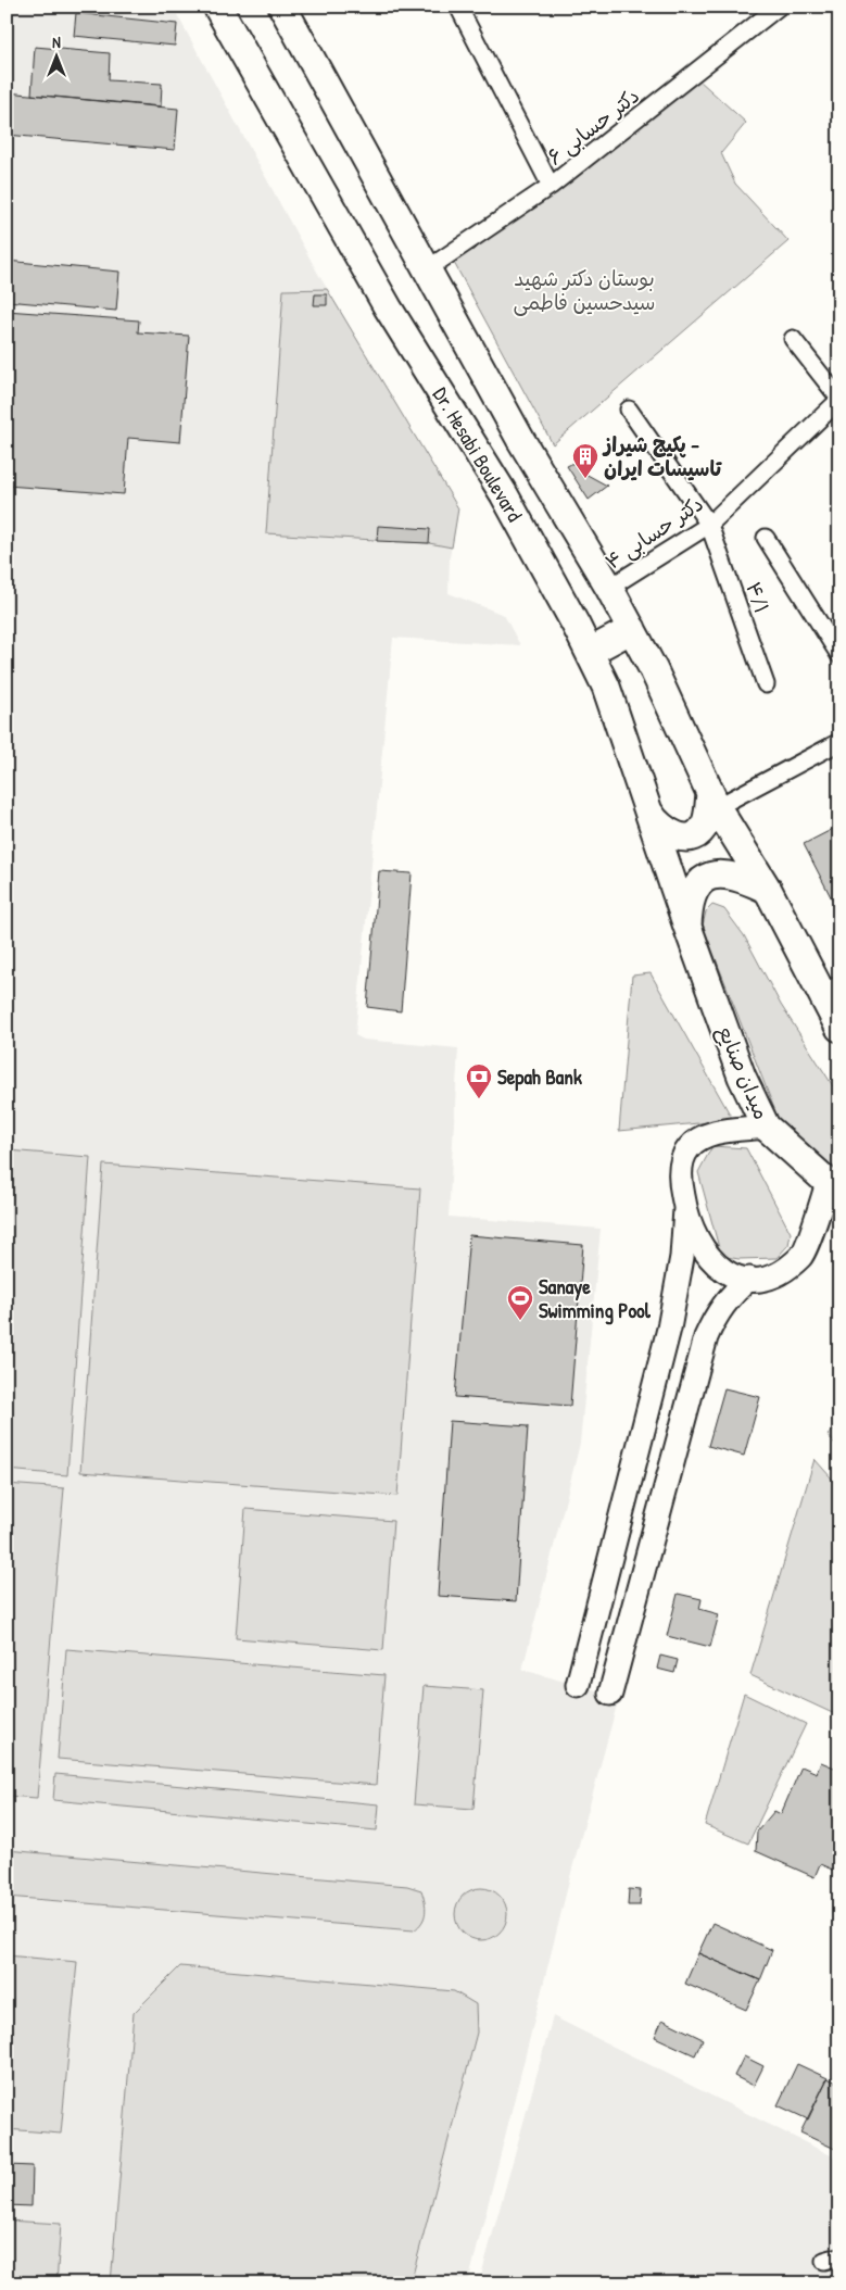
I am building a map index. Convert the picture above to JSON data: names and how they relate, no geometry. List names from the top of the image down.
{
  "streets": {
    "main road": ["Dr. Hesabi Boulevard", "میدان صنایع"],
    "street": ["۶ دکتر حسابی", "دکتر حسابی ۴", "۴/۱"]
  },
  "crossings": [
    ["Dr. Hesabi Boulevard", "میدان صنایع"],
    ["دکتر حسابی ۴", "۴/۱"]
  ],
  "parks": ["بوستان دکتر شهید سیدحسین فاطمی"],
  "places": {
    "building": ["پکیج شیراز - تاسیسات ایران"],
    "bank": ["Sepah Bank"],
    "sports": ["Sanaye Swimming Pool"]
  },
  "north": "top"
}
